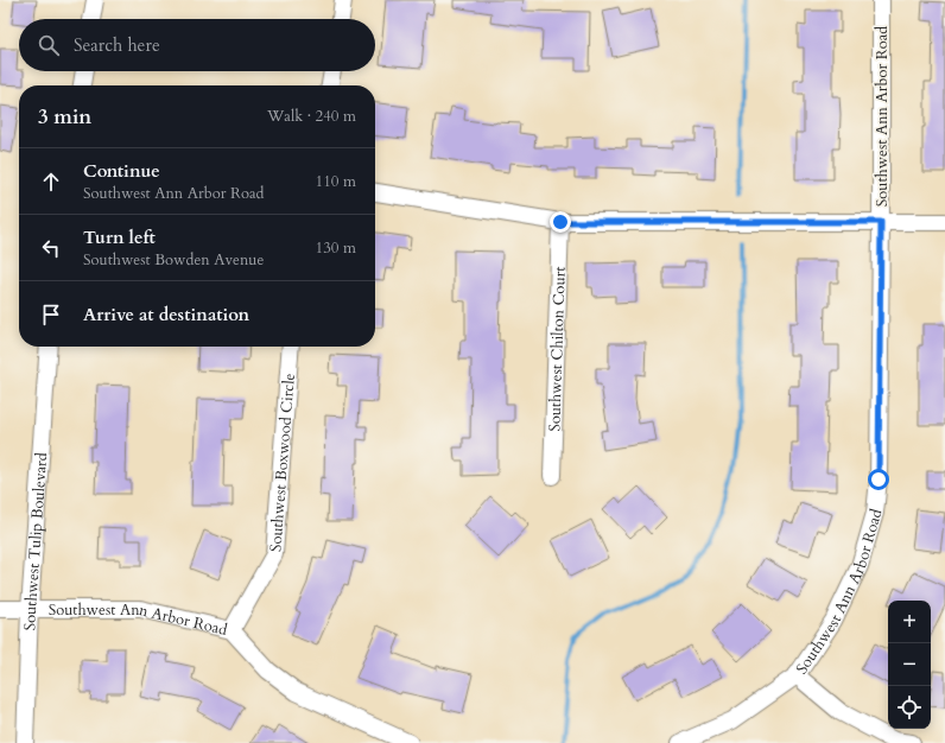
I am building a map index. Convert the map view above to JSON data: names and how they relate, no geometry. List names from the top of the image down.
{
  "streets": {
    "street": [
      "Southwest Ann Arbor Road",
      "Southwest Chilton Court",
      "Southwest Boxwood Circle",
      "Southwest Tulip Boulevard"
    ]
  },
  "crossings": [
    ["Southwest Ann Arbor Road", "Southwest Boxwood Circle"],
    ["Southwest Ann Arbor Road", "Southwest Tulip Boulevard"]
  ],
  "page": {
    "search": "Search here",
    "heading": ["3 min", "Walk · 240 m"],
    "list": [
      ["Continue", "Southwest Ann Arbor Road", "110 m"],
      ["Turn left", "Southwest Bowden Avenue", "130 m"],
      "Arrive at destination"
    ],
    "map_buttons": ["+", "−"]
  }
}
